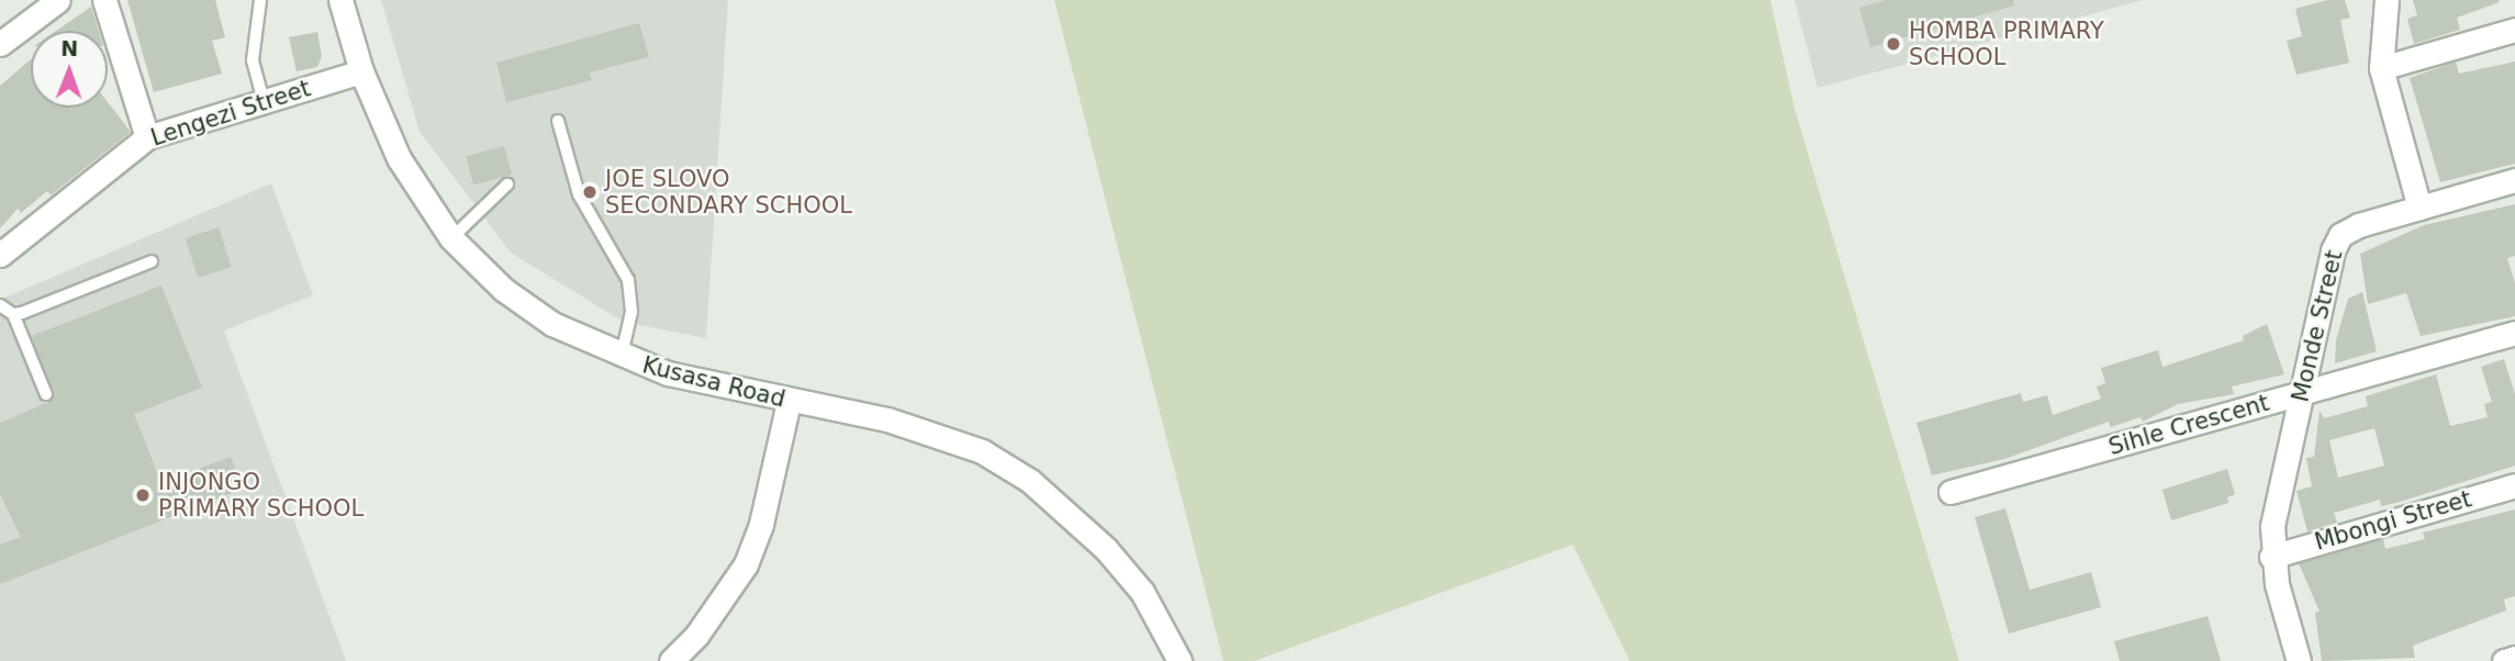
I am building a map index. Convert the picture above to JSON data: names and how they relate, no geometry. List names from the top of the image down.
{
  "streets": {
    "street": [
      "Lengezi Street",
      "Monde Street",
      "Kusasa Road",
      "Sihle Crescent",
      "Mbongi Street"
    ]
  },
  "crossings": [
    ["Lengezi Street", "Kusasa Road"],
    ["Monde Street", "Sihle Crescent"],
    ["Monde Street", "Mbongi Street"]
  ],
  "places": ["HOMBA PRIMARY SCHOOL", "JOE SLOVO SECONDARY SCHOOL", "INJONGO PRIMARY SCHOOL"],
  "north": "top"
}
